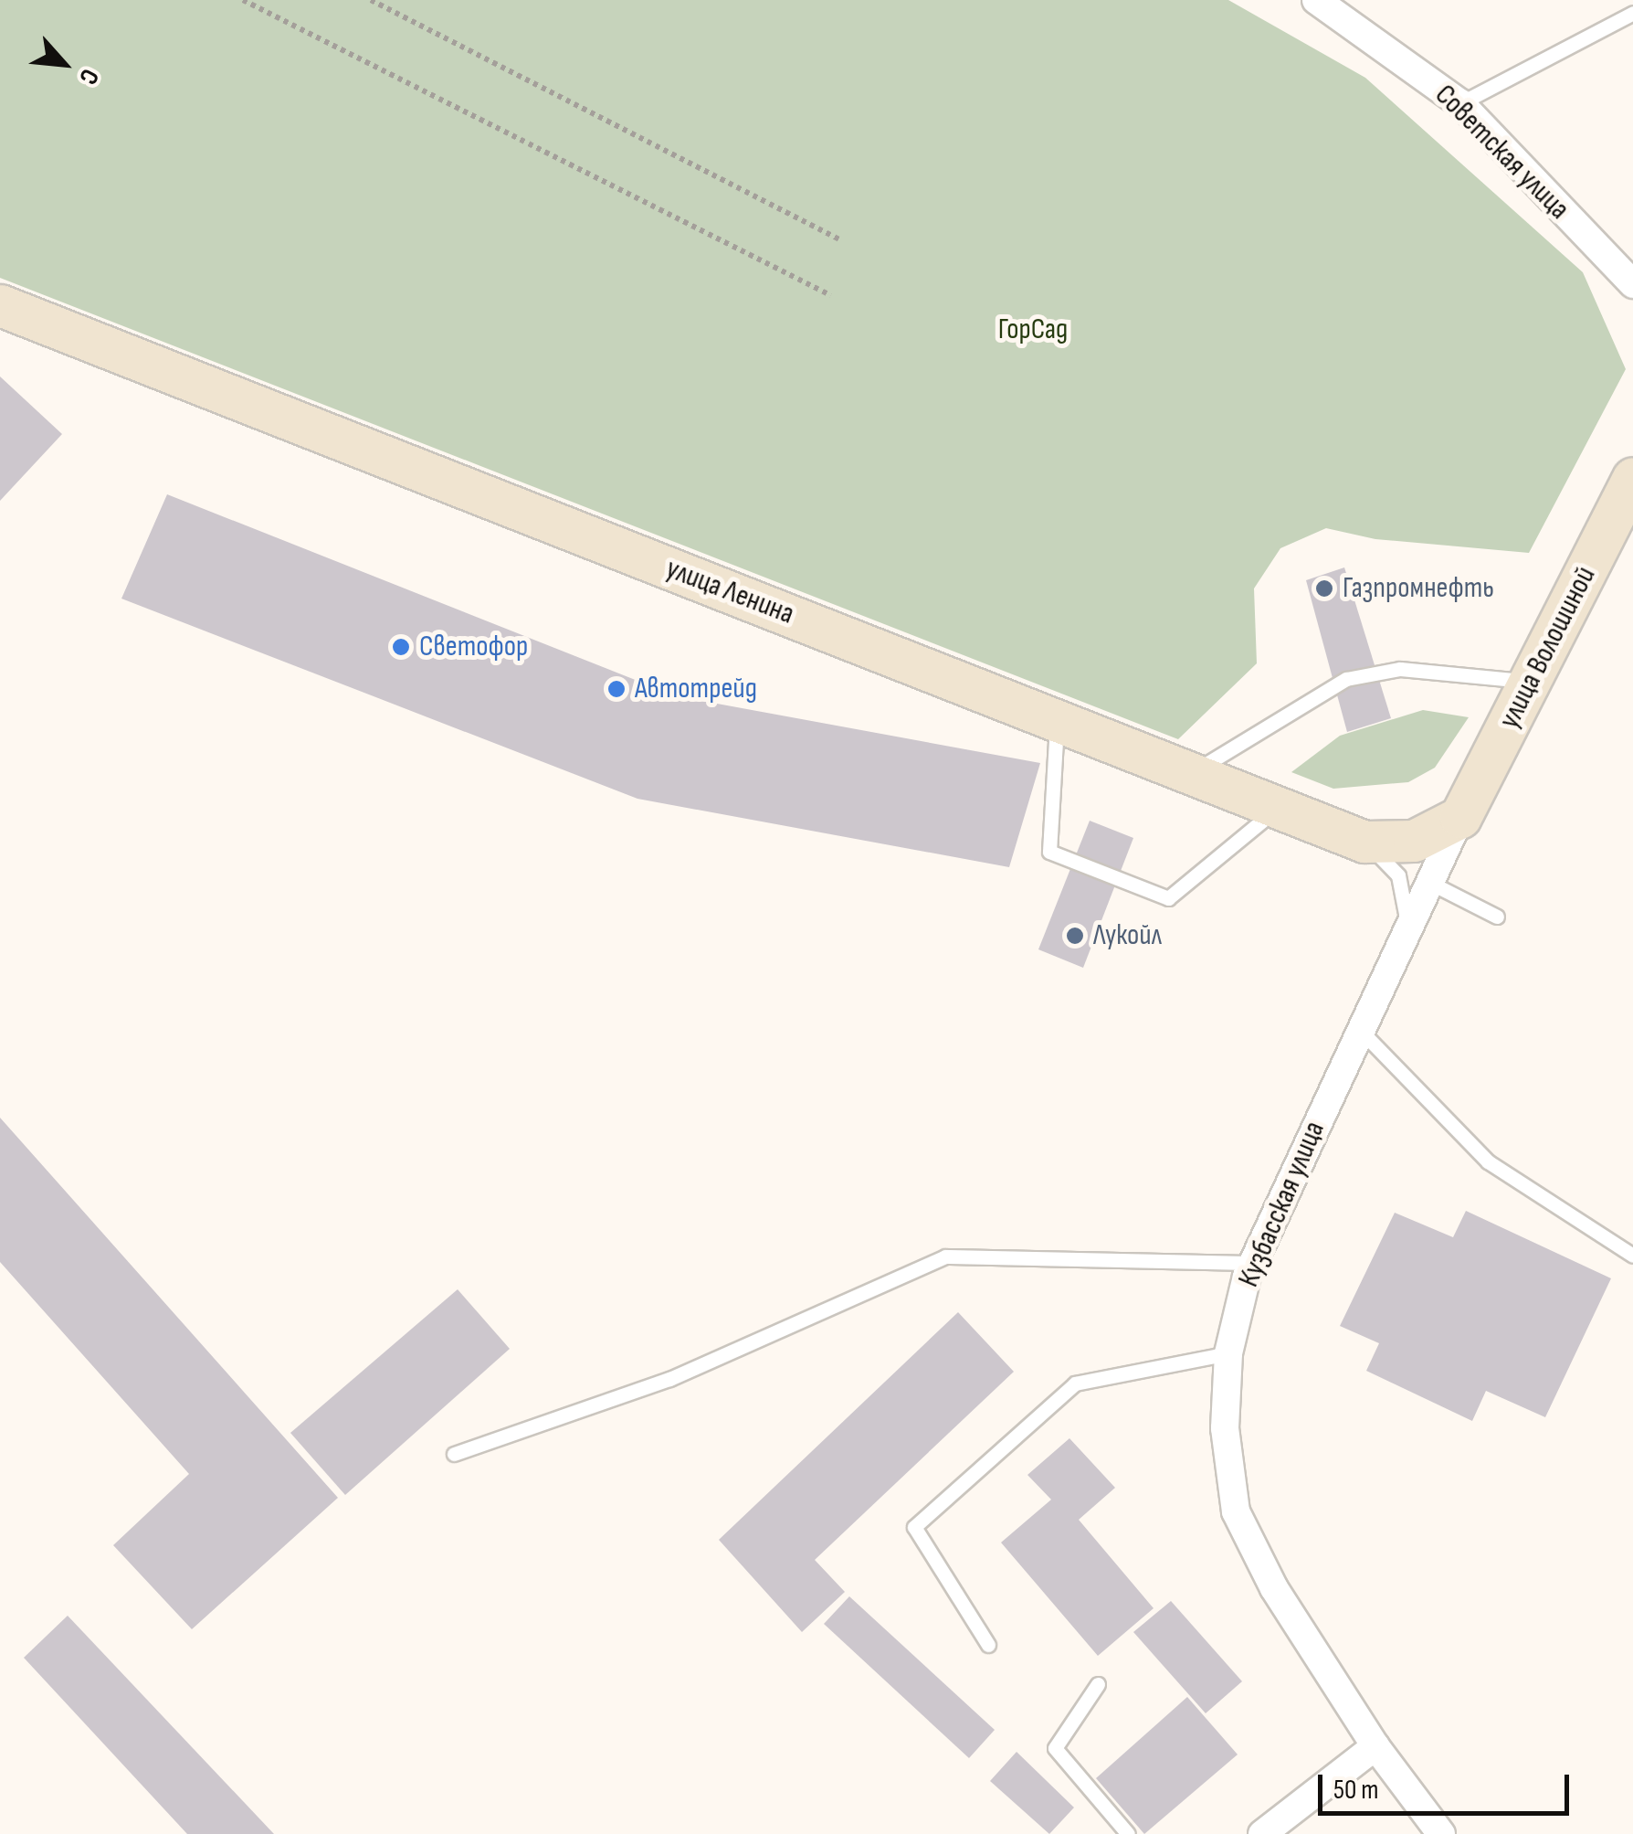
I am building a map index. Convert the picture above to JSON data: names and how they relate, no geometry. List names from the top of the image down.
{
  "streets": {
    "street": [
      "Советская улица",
      "улица Ленина",
      "улица Волошиной",
      "Кузбасская улица"
    ]
  },
  "crossings": [
    ["улица Ленина", "улица Волошиной"],
    ["улица Ленина", "Кузбасская улица"],
    ["улица Волошиной", "Кузбасская улица"]
  ],
  "parks": ["ГорСад"],
  "places": [
    "Газпромнефть",
    "Светофор",
    "Автотрейд",
    "Лукойл"
  ],
  "scale_bar": "50 m",
  "north": "bottom right"
}
